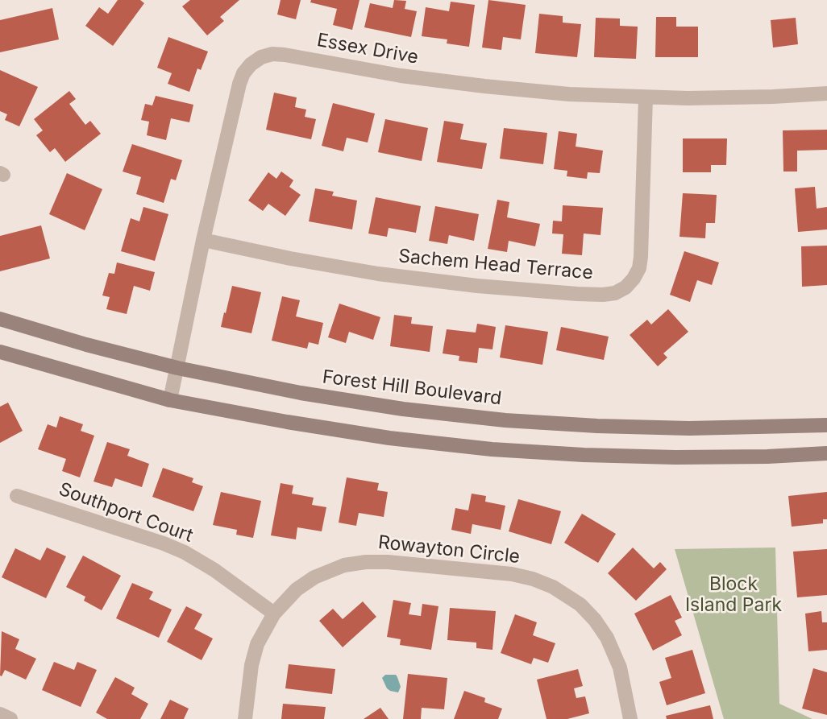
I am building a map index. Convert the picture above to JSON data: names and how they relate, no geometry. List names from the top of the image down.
{
  "streets": {
    "main road": ["Forest Hill Boulevard"],
    "street": [
      "Essex Drive",
      "Sachem Head Terrace",
      "Southport Court",
      "Rowayton Circle"
    ]
  },
  "crossings": [
    ["Essex Drive", "Sachem Head Terrace"],
    ["Essex Drive", "Forest Hill Boulevard"],
    ["Southport Court", "Rowayton Circle"]
  ],
  "parks": ["Block Island Park"]
}
